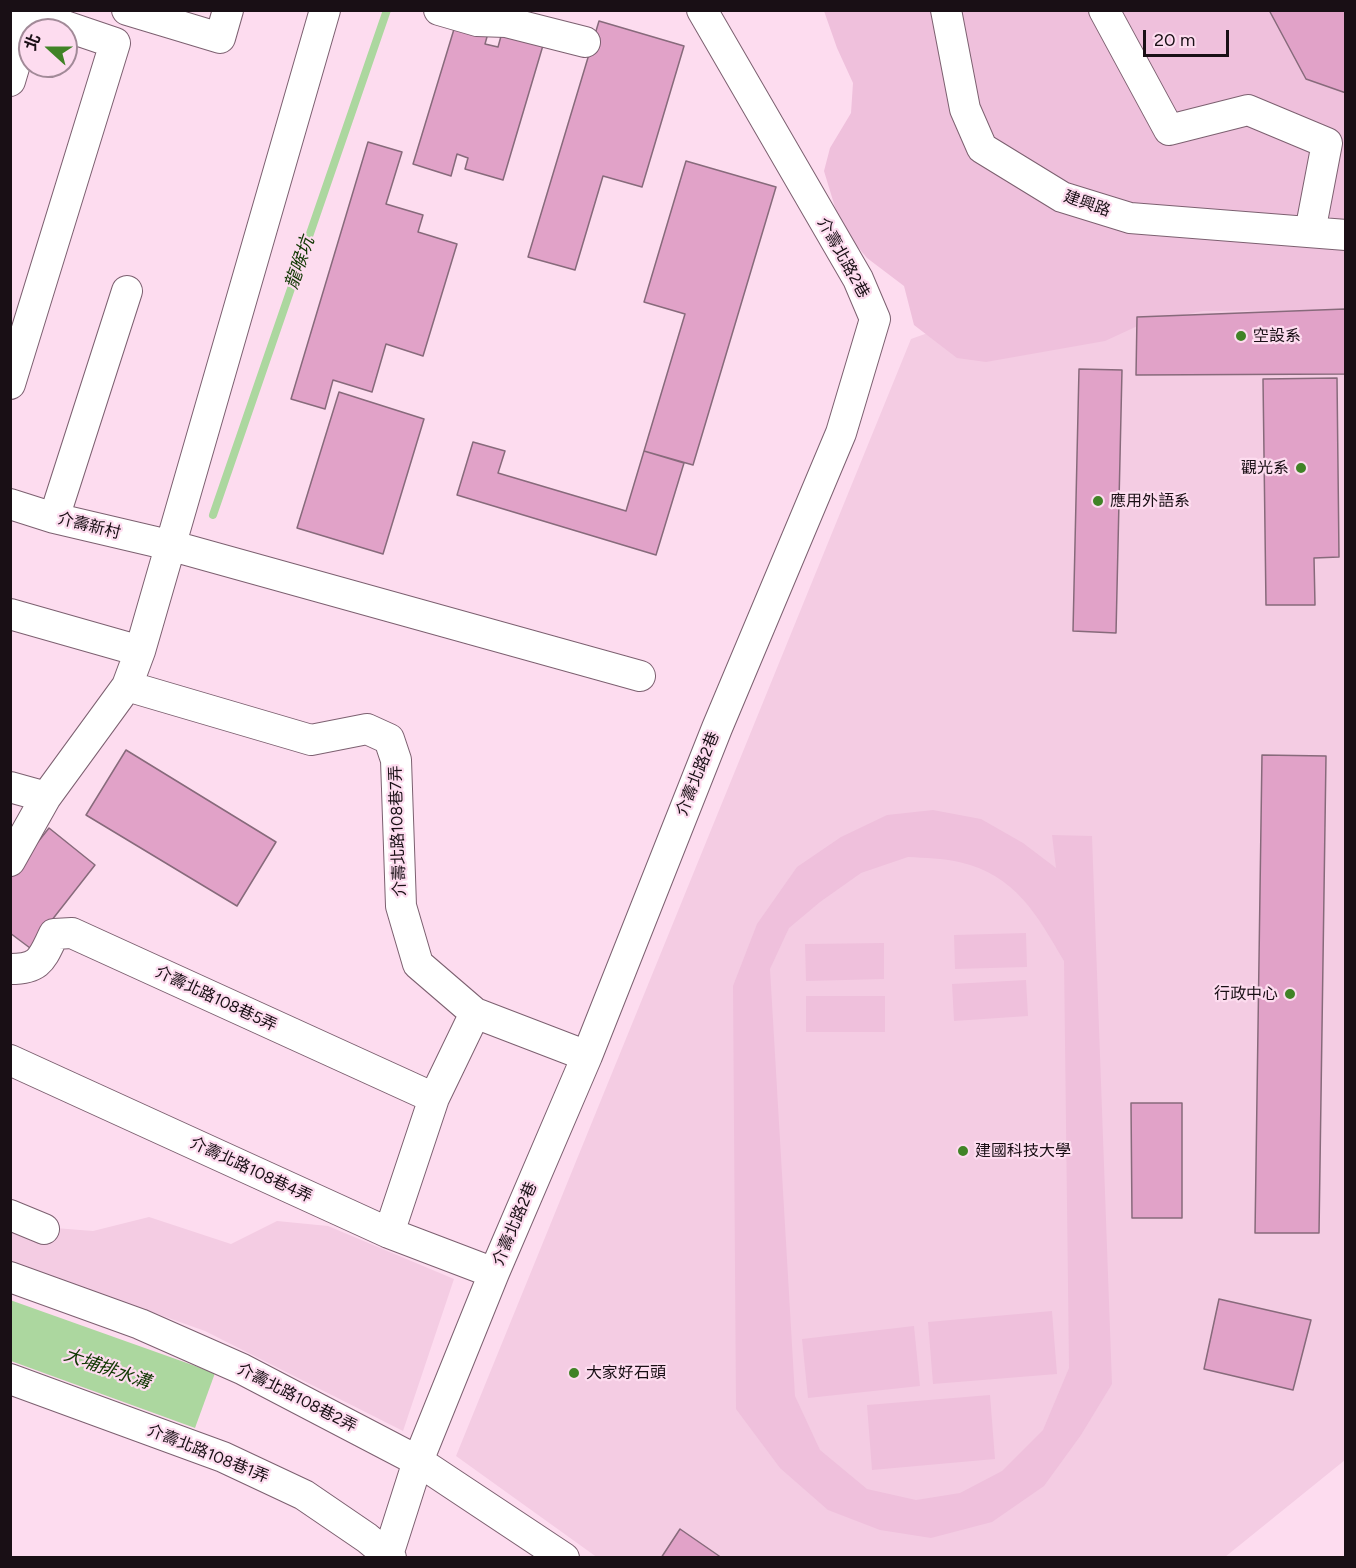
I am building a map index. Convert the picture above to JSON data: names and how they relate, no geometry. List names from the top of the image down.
{
  "streets": {
    "street": [
      "建興路",
      "介壽北路2巷",
      "介壽新村",
      "介壽北路108巷7弄",
      "介壽北路108巷5弄",
      "介壽北路108巷4弄",
      "介壽北路108巷2弄",
      "介壽北路108巷1弄"
    ]
  },
  "crossings": [
    ["介壽北路2巷", "介壽北路108巷7弄"],
    ["介壽北路2巷", "介壽北路108巷4弄"],
    ["介壽北路2巷", "介壽北路108巷2弄"],
    ["介壽北路2巷", "介壽北路108巷1弄"]
  ],
  "water": ["龍喉坑", "大埔排水溝"],
  "places": [
    "空設系",
    "觀光系",
    "應用外語系",
    "行政中心",
    "建國科技大學",
    "大家好石頭"
  ],
  "scale_bar": "20 m",
  "north": "left"
}
